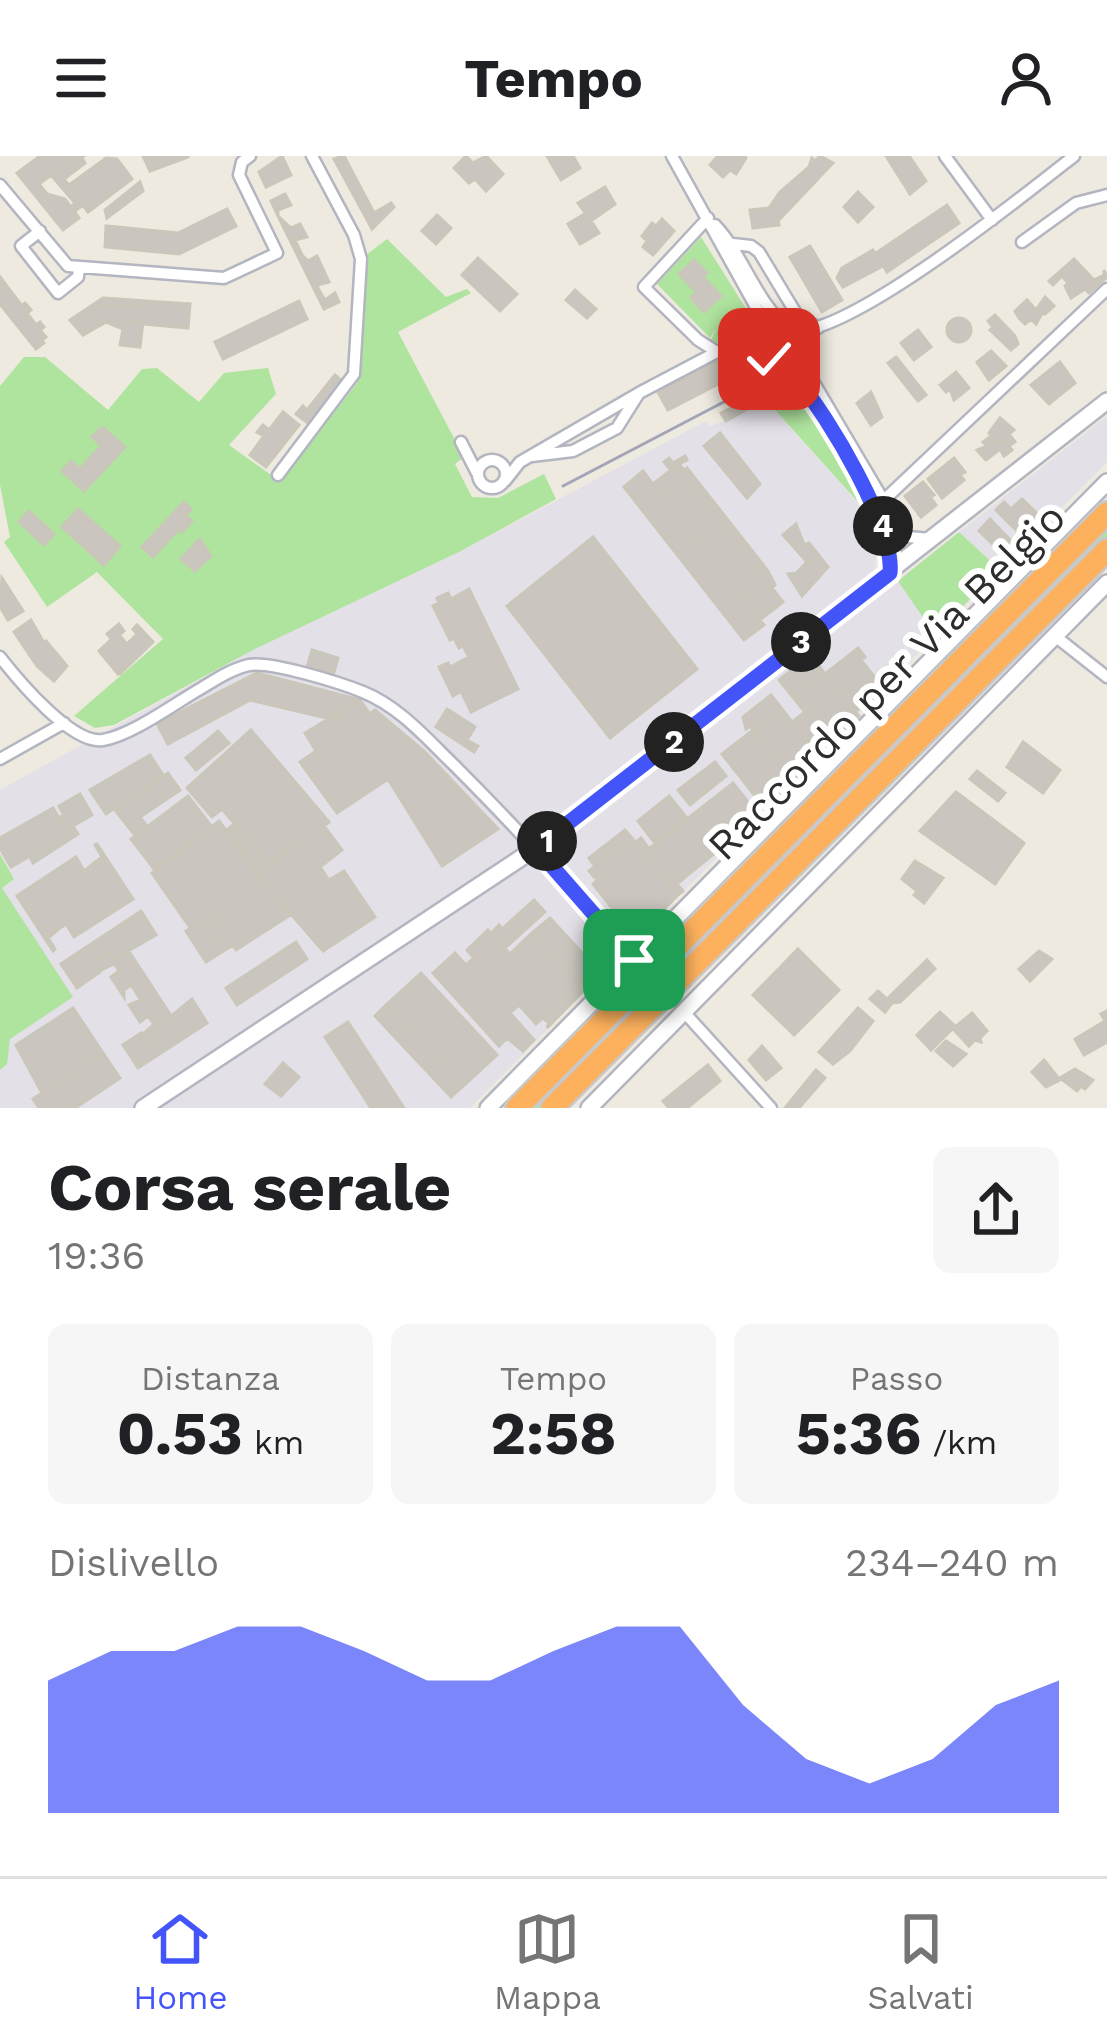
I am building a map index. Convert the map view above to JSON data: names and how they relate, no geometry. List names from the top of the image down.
{
  "streets": {
    "highway": ["Raccordo per Via Belgio"]
  },
  "page": {
    "header": "Tempo",
    "pins": [
      "4",
      "3",
      "2",
      "1"
    ],
    "heading": ["Corsa serale", "19:36"],
    "stats": [
      ["Distanza", "0.53 km"],
      ["Tempo", "2:58"],
      ["Passo", "5:36 /km"]
    ],
    "chart": ["Dislivello", "234–240 m"],
    "tabs": ["Home", "Mappa", "Salvati"]
  }
}
